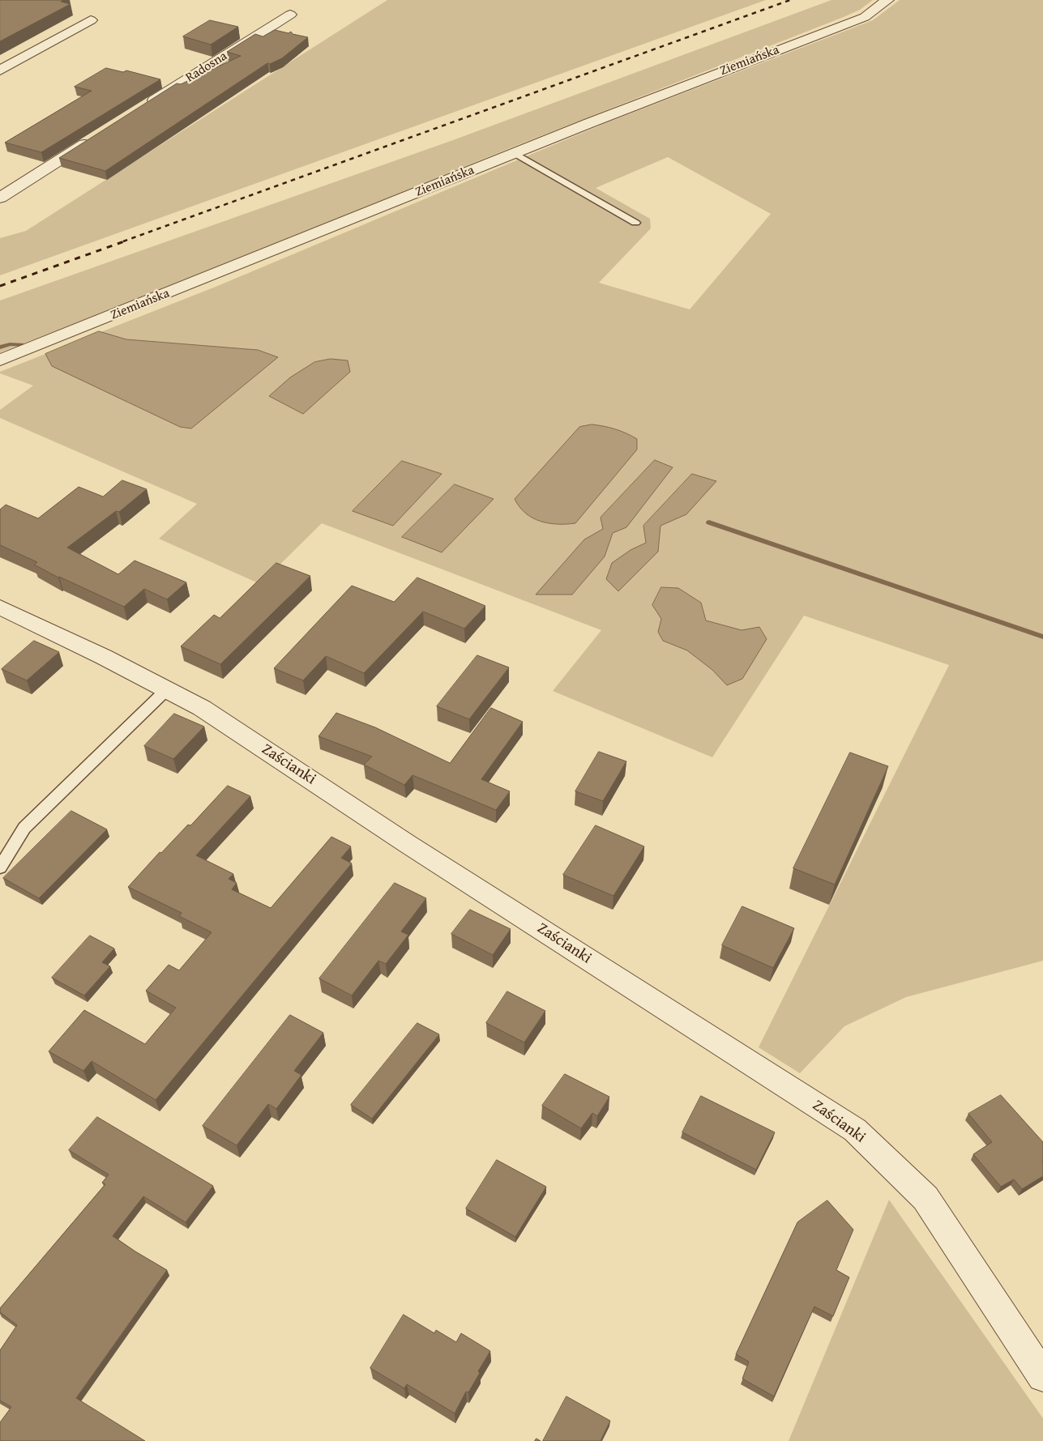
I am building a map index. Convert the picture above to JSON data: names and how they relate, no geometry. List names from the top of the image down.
{
  "streets": {
    "street": ["Ziemiańska", "Radosna", "Zaścianki"]
  }
}
